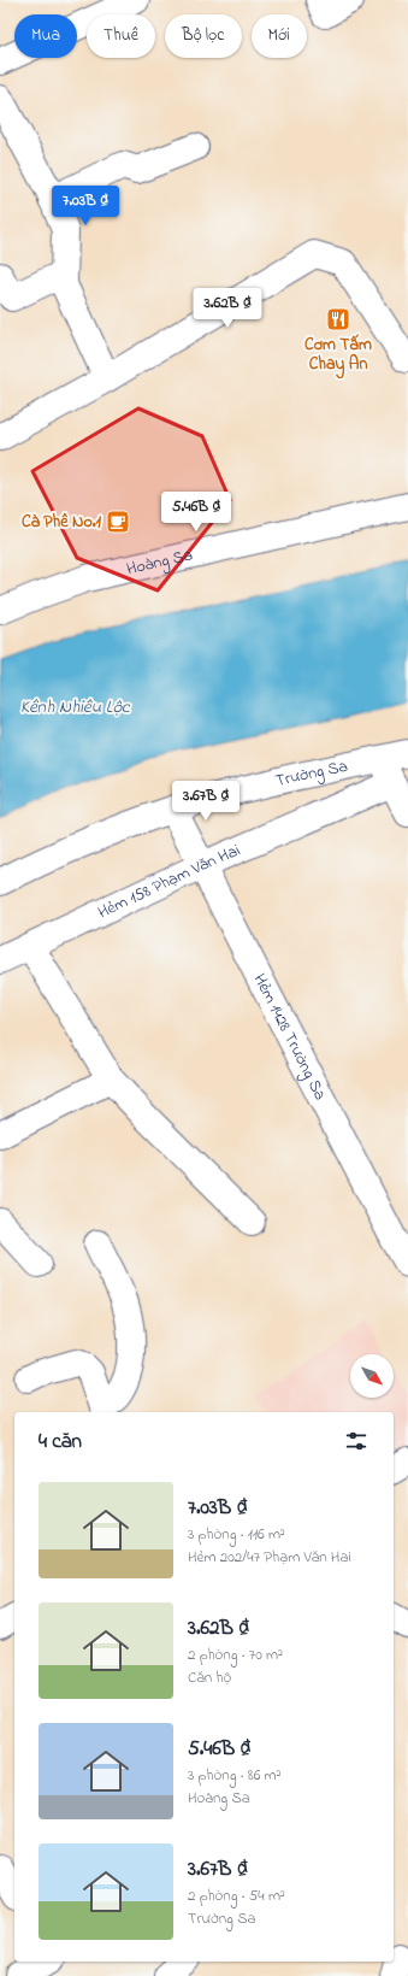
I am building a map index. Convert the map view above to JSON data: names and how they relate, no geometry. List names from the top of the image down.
{
  "streets": {
    "street": [
      "Hoàng Sa",
      "Trường Sa",
      "Hẻm 158 Phạm Văn Hai",
      "Hẻm 1428 Trường Sa"
    ]
  },
  "crossings": [
    ["Trường Sa", "Hẻm 1428 Trường Sa"],
    ["Hẻm 158 Phạm Văn Hai", "Hẻm 1428 Trường Sa"]
  ],
  "water": ["Kênh Nhiêu Lộc"],
  "places": {
    "restaurant": ["Cơm Tấm Chay An"],
    "cafe": ["Cà Phê No.1"]
  },
  "north": "bottom right",
  "page": {
    "chip": [
      "Mua",
      "Thuê",
      "Bộ lọc",
      "Mới"
    ],
    "price": [
      "7.03B ₫",
      "3.62B ₫",
      "5.46B ₫",
      "3.67B ₫"
    ],
    "heading": "4 căn",
    "list": [
      {
        "name": "7.03B ₫",
        "note": "3 phòng · 116 m² · Hẻm 202/47 Phạm Văn Hai"
      },
      {
        "name": "3.62B ₫",
        "note": "2 phòng · 70 m² · Căn hộ"
      },
      {
        "name": "5.46B ₫",
        "note": "3 phòng · 86 m² · Hoàng Sa"
      },
      {
        "name": "3.67B ₫",
        "note": "2 phòng · 54 m² · Trường Sa"
      }
    ]
  }
}
